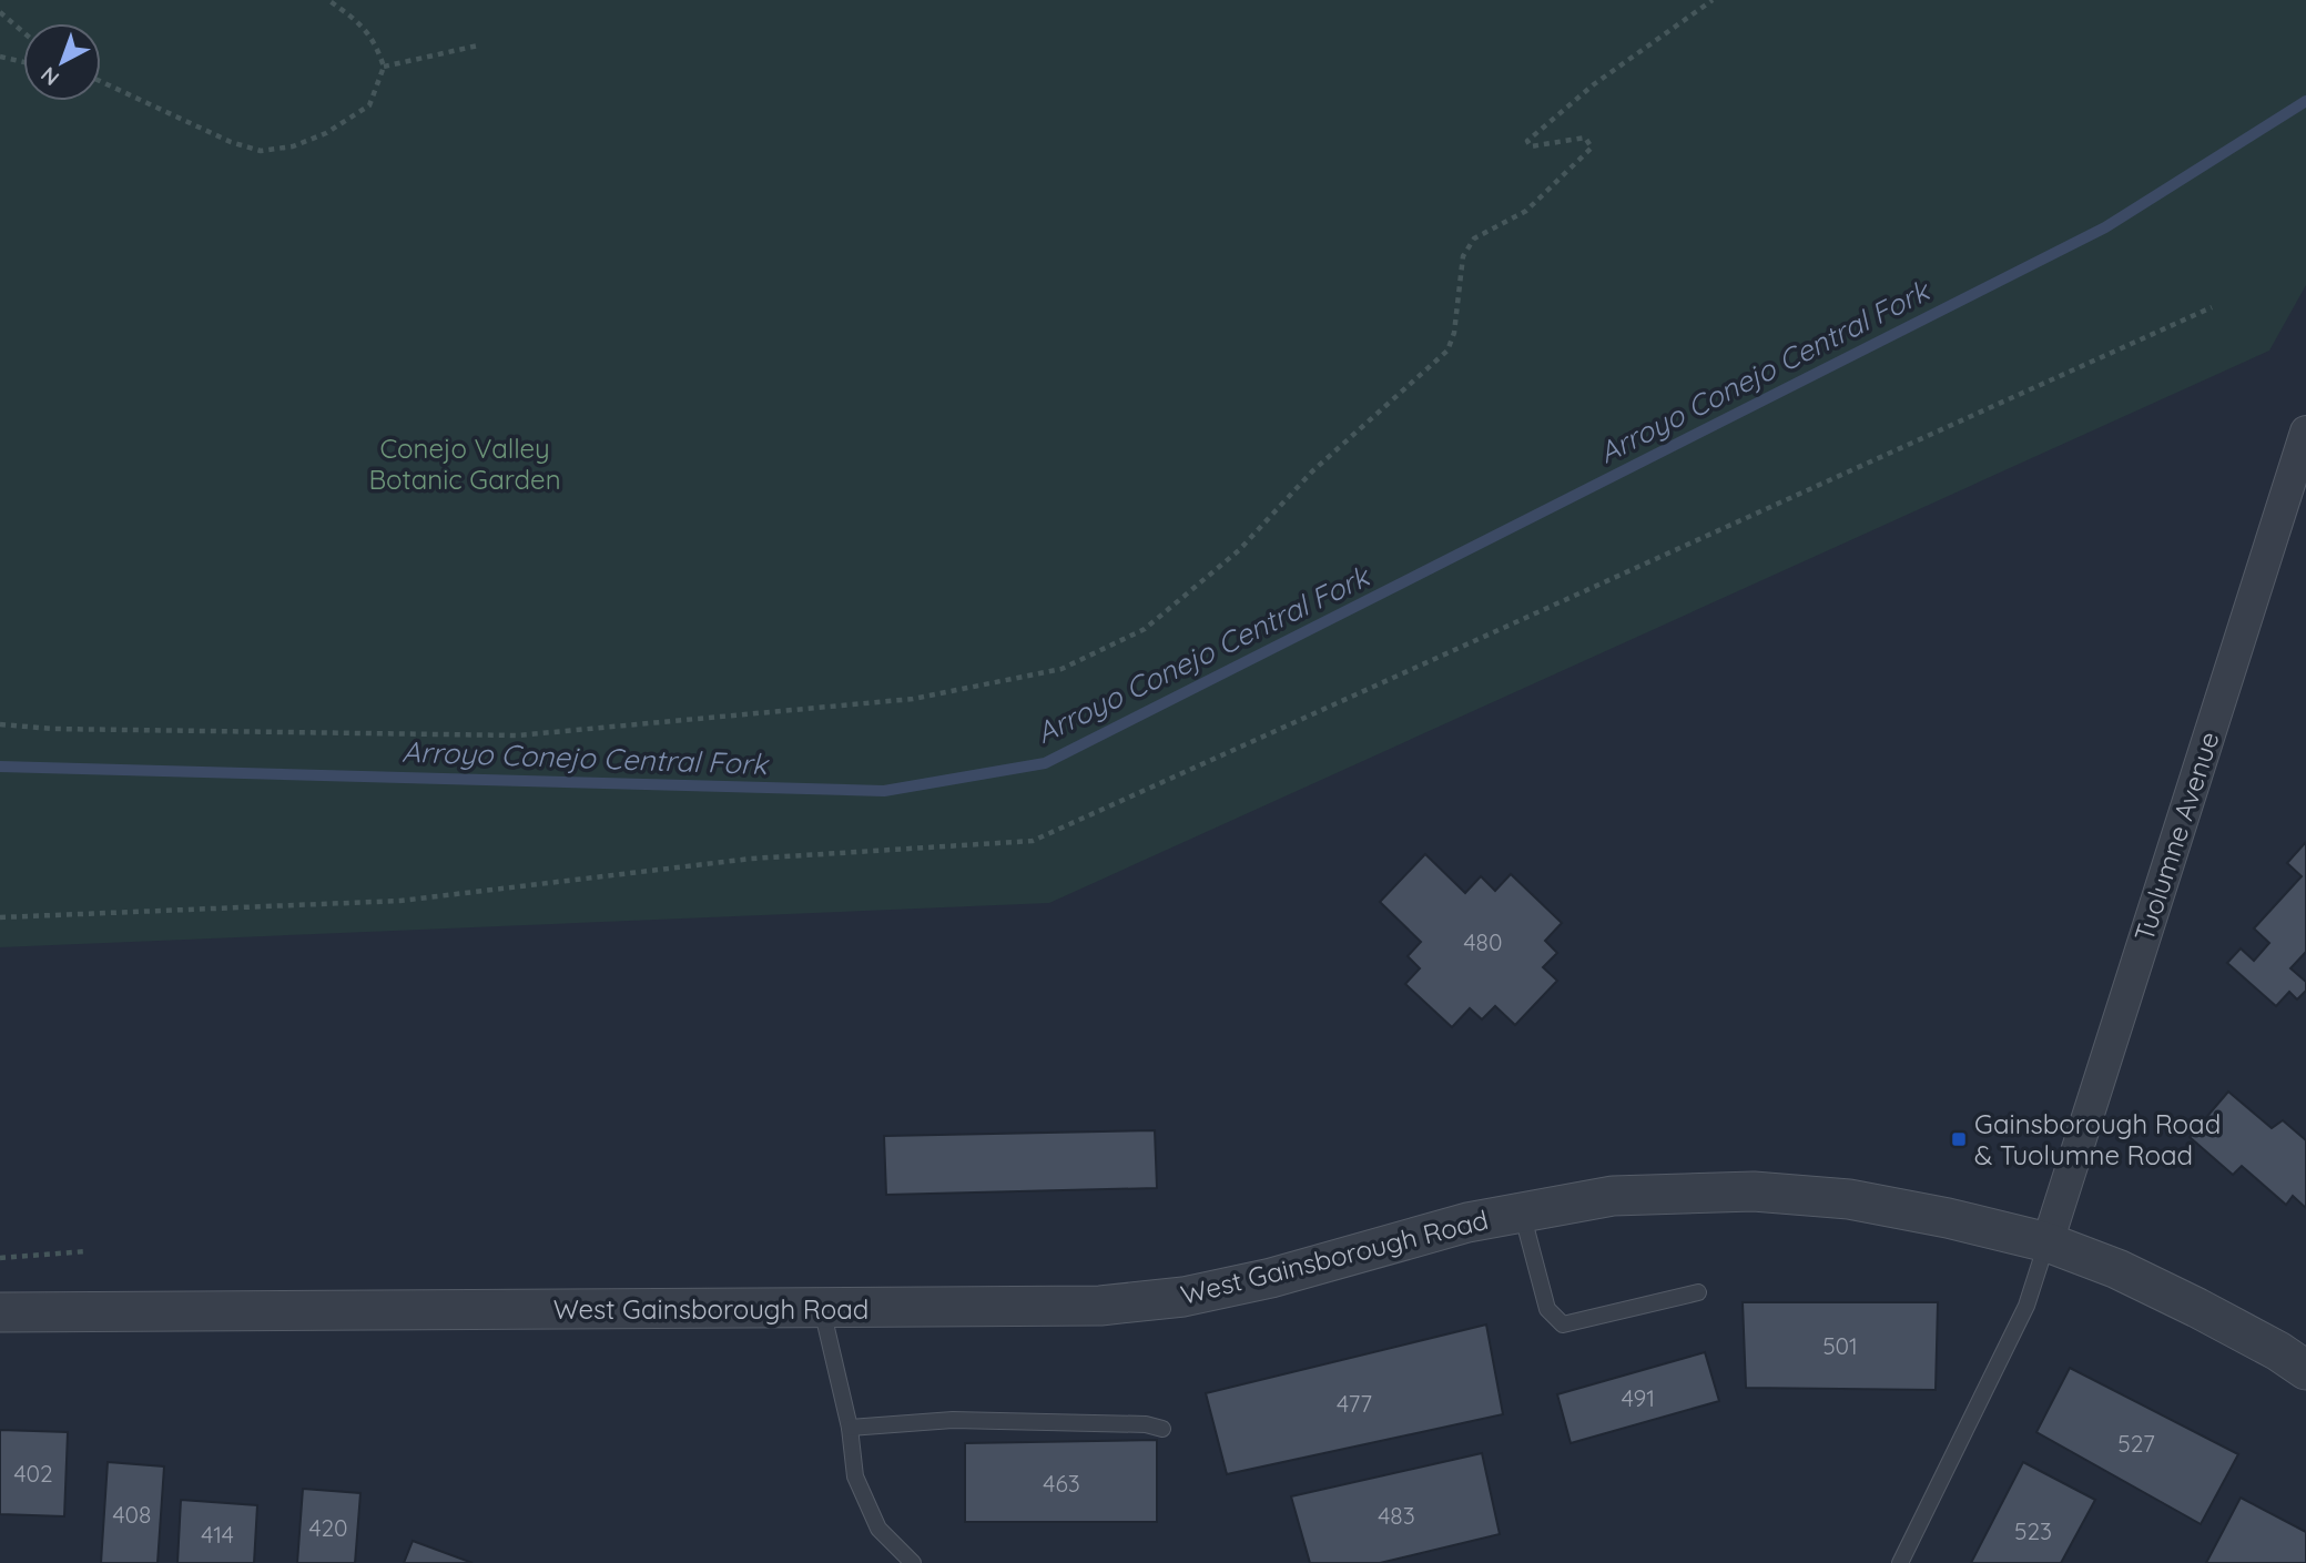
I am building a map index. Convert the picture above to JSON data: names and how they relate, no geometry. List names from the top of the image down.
{
  "streets": {
    "street": ["Tuolumne Avenue", "West Gainsborough Road"]
  },
  "crossings": [
    ["Tuolumne Avenue", "West Gainsborough Road"]
  ],
  "water": ["Arroyo Conejo Central Fork"],
  "parks": ["Conejo Valley Botanic Garden"],
  "places": {
    "transit": ["Gainsborough Road & Tuolumne Road"]
  },
  "house_numbers": [
    "480",
    "501",
    "491",
    "477",
    "527",
    "402",
    "463",
    "408",
    "483",
    "420",
    "523",
    "414"
  ],
  "north": "bottom left"
}
